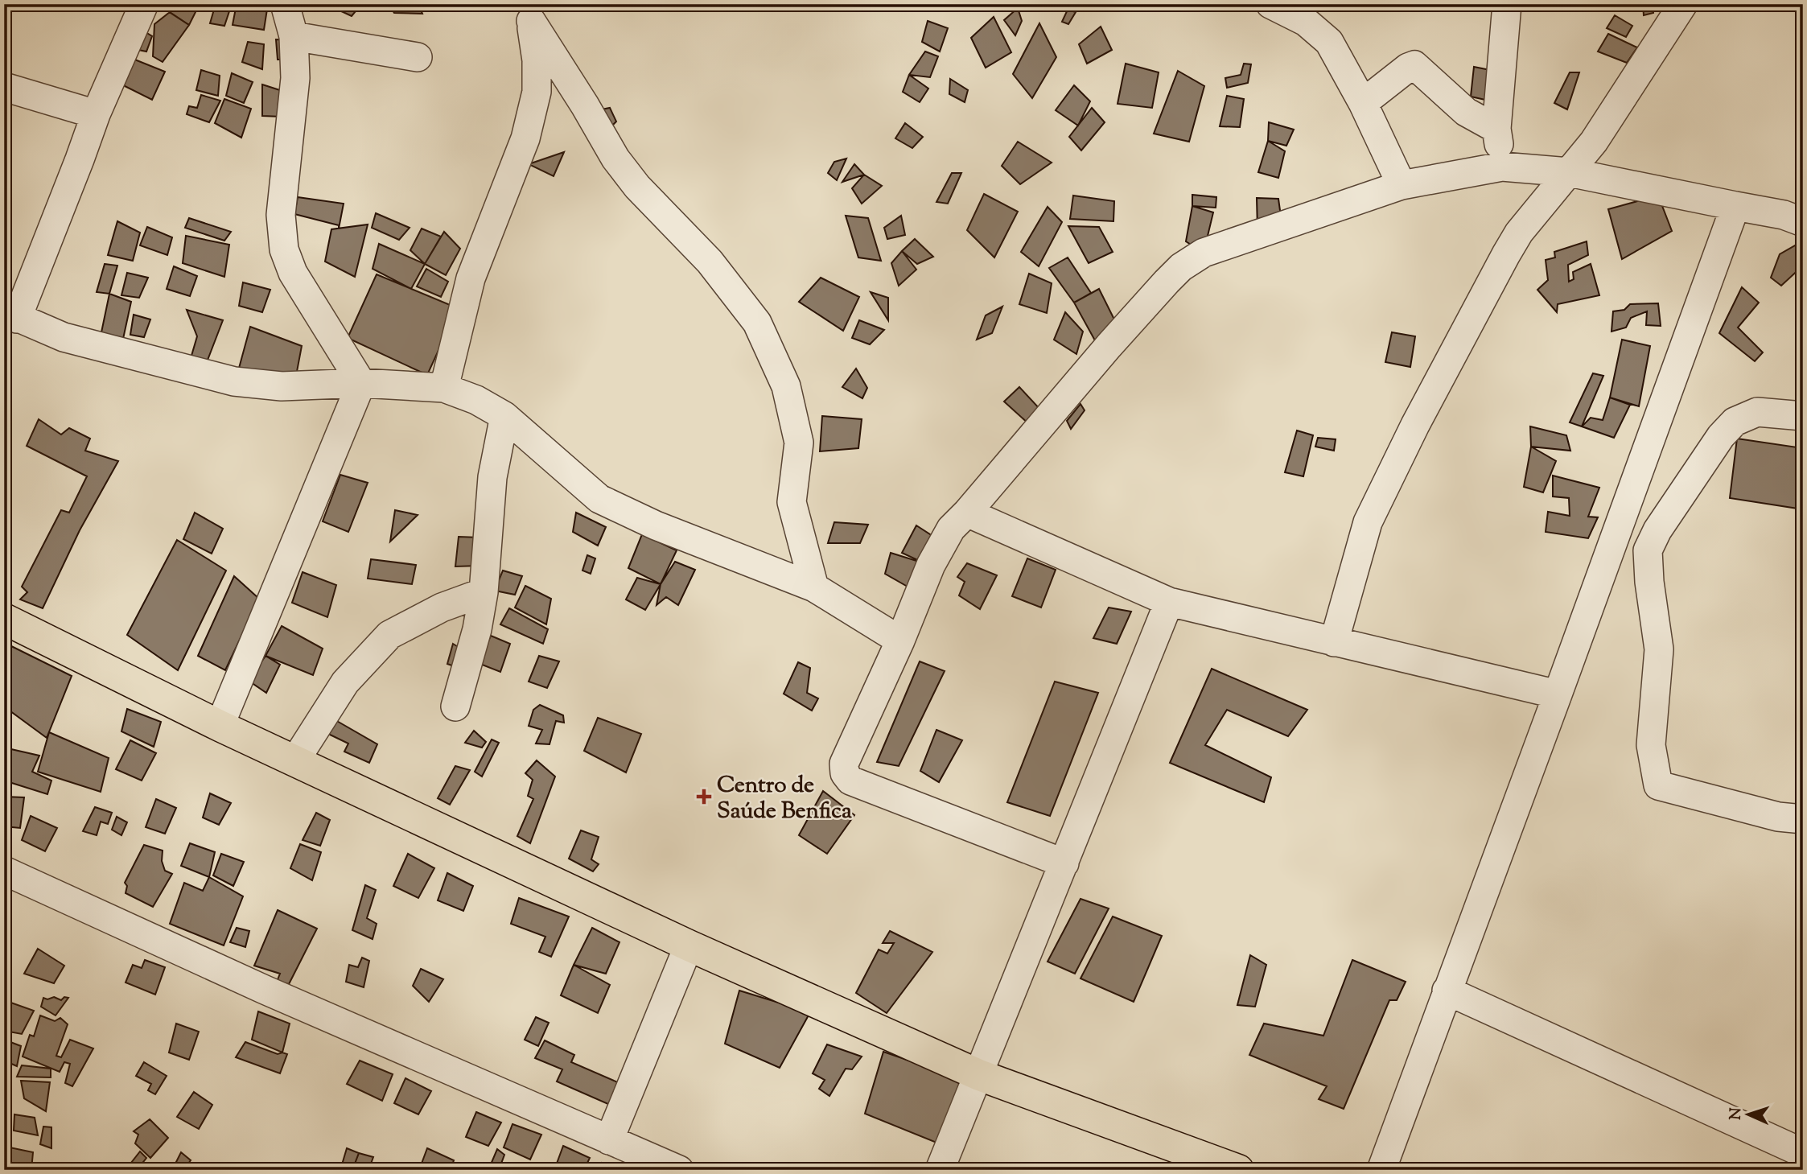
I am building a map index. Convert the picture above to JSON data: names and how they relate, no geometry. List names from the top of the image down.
{
  "places": {
    "health": ["Centro de Saúde Benfica"]
  },
  "north": "left"
}
